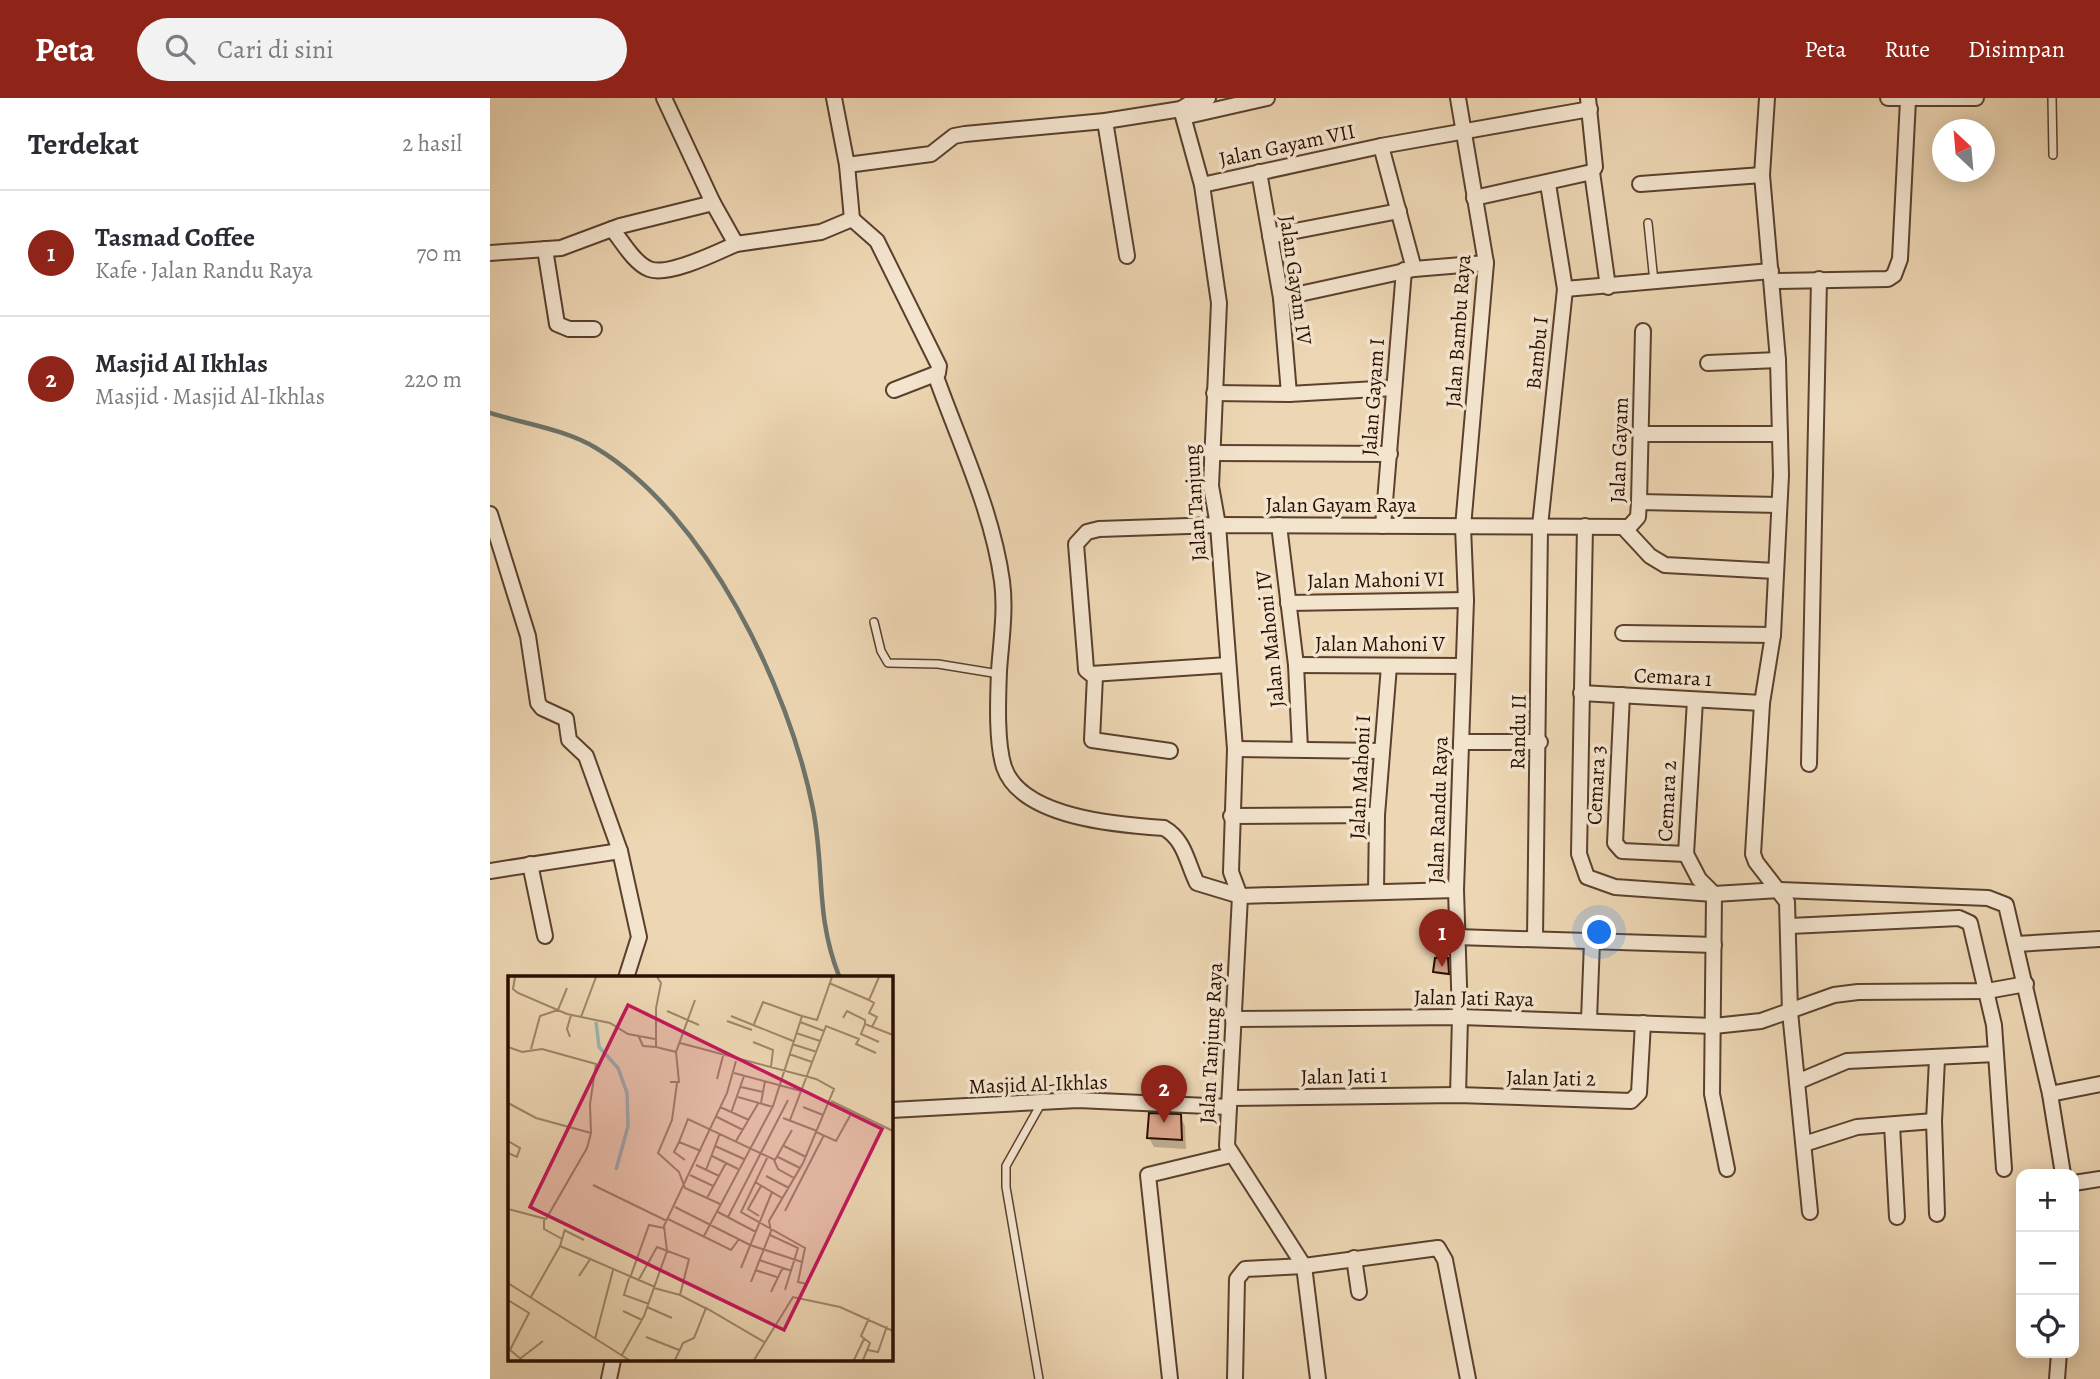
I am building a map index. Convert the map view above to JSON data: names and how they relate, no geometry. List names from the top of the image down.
{
  "streets": {
    "street": [
      "Jalan Gayam VII",
      "Jalan Gayam IV",
      "Jalan Bambu Raya",
      "Bambu I",
      "Jalan Gayam I",
      "Jalan Gayam",
      "Jalan Tanjung",
      "Jalan Gayam Raya",
      "Jalan Mahoni VI",
      "Jalan Mahoni IV",
      "Jalan Mahoni V",
      "Cemara 1",
      "Randu II",
      "Jalan Mahoni I",
      "Cemara 3",
      "Cemara 2",
      "Jalan Randu Raya",
      "Jalan Jati Raya",
      "Jalan Tanjung Raya",
      "Jalan Jati 1",
      "Jalan Jati 2",
      "Masjid Al-Ikhlas"
    ]
  },
  "crossings": [
    ["Jalan Gayam VII", "Jalan Gayam IV"],
    ["Jalan Gayam VII", "Jalan Bambu Raya"],
    ["Jalan Gayam VII", "Jalan Gayam I"],
    ["Jalan Gayam VII", "Jalan Tanjung"],
    ["Jalan Bambu Raya", "Jalan Gayam"],
    ["Jalan Bambu Raya", "Jalan Gayam Raya"],
    ["Jalan Bambu Raya", "Jalan Randu Raya"],
    ["Bambu I", "Jalan Gayam"],
    ["Bambu I", "Randu II"],
    ["Jalan Gayam I", "Jalan Gayam Raya"],
    ["Jalan Gayam", "Jalan Gayam Raya"],
    ["Jalan Gayam", "Randu II"],
    ["Jalan Gayam", "Jalan Randu Raya"],
    ["Jalan Tanjung", "Jalan Gayam Raya"],
    ["Jalan Tanjung", "Jalan Tanjung Raya"],
    ["Jalan Gayam Raya", "Jalan Mahoni IV"],
    ["Jalan Gayam Raya", "Jalan Randu Raya"],
    ["Jalan Mahoni VI", "Jalan Mahoni IV"],
    ["Jalan Mahoni VI", "Jalan Randu Raya"],
    ["Jalan Mahoni IV", "Jalan Mahoni V"],
    ["Jalan Mahoni V", "Jalan Mahoni I"],
    ["Jalan Mahoni V", "Jalan Randu Raya"],
    ["Cemara 1", "Cemara 3"],
    ["Cemara 1", "Cemara 2"],
    ["Cemara 3", "Cemara 2"],
    ["Jalan Randu Raya", "Jalan Jati Raya"],
    ["Jalan Randu Raya", "Jalan Jati 1"],
    ["Jalan Randu Raya", "Jalan Jati 2"],
    ["Jalan Jati Raya", "Jalan Tanjung Raya"],
    ["Jalan Jati Raya", "Jalan Jati 2"],
    ["Jalan Tanjung Raya", "Jalan Jati 1"],
    ["Jalan Tanjung Raya", "Masjid Al-Ikhlas"],
    ["Jalan Jati 1", "Jalan Jati 2"],
    ["Jalan Jati 1", "Masjid Al-Ikhlas"]
  ],
  "north": "top left",
  "page": {
    "header": "Peta",
    "search": "Cari di sini",
    "nav": ["Peta", "Rute", "Disimpan"],
    "heading": ["Terdekat", "2 hasil"],
    "list": [
      {
        "mark": "1",
        "name": "Tasmad Coffee",
        "note": "Kafe · Jalan Randu Raya",
        "value": "70 m"
      },
      {
        "mark": "2",
        "name": "Masjid Al Ikhlas",
        "note": "Masjid · Masjid Al-Ikhlas",
        "value": "220 m"
      }
    ],
    "pins": ["1", "2"],
    "map_buttons": ["+", "−"]
  }
}
